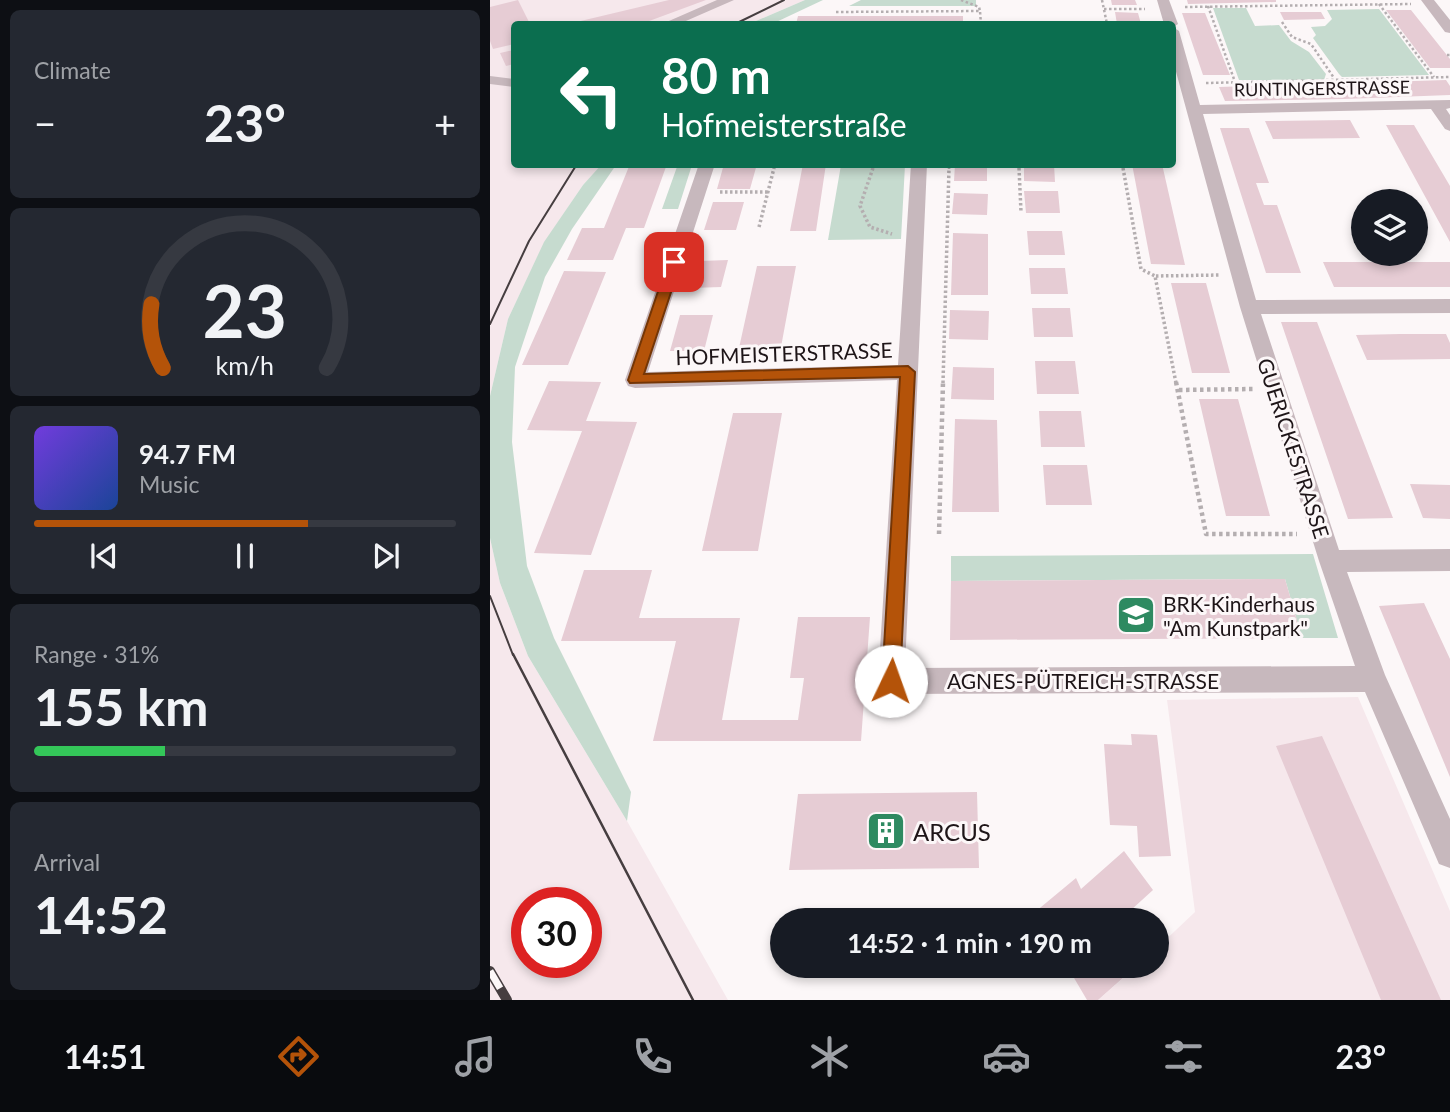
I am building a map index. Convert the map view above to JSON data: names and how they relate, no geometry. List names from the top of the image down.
{
  "streets": {
    "street": [
      "RUNTINGERSTRASSE",
      "HOFMEISTERSTRASSE",
      "GUERICKESTRASSE",
      "AGNES-PÜTREICH-STRASSE"
    ]
  },
  "crossings": [
    ["RUNTINGERSTRASSE", "GUERICKESTRASSE"],
    ["HOFMEISTERSTRASSE", "AGNES-PÜTREICH-STRASSE"],
    ["GUERICKESTRASSE", "AGNES-PÜTREICH-STRASSE"]
  ],
  "places": {
    "school or university": ["BRK-Kinderhaus \"Am Kunstpark\""],
    "building": ["ARCUS"]
  },
  "page": {
    "tile": [
      "Climate",
      ["Range · 31%", "155 km"],
      ["Arrival", "14:52"]
    ],
    "turn": ["80 m", "Hofmeisterstraße"],
    "heat": ["−", "23°", "+"],
    "song": ["94.7 FM", "Music"],
    "limit": "30",
    "trip": "14:52 · 1 min · 190 m",
    "tabs": ["14:51", "23°"],
    "gauge": ["23", "km/h"]
  }
}
